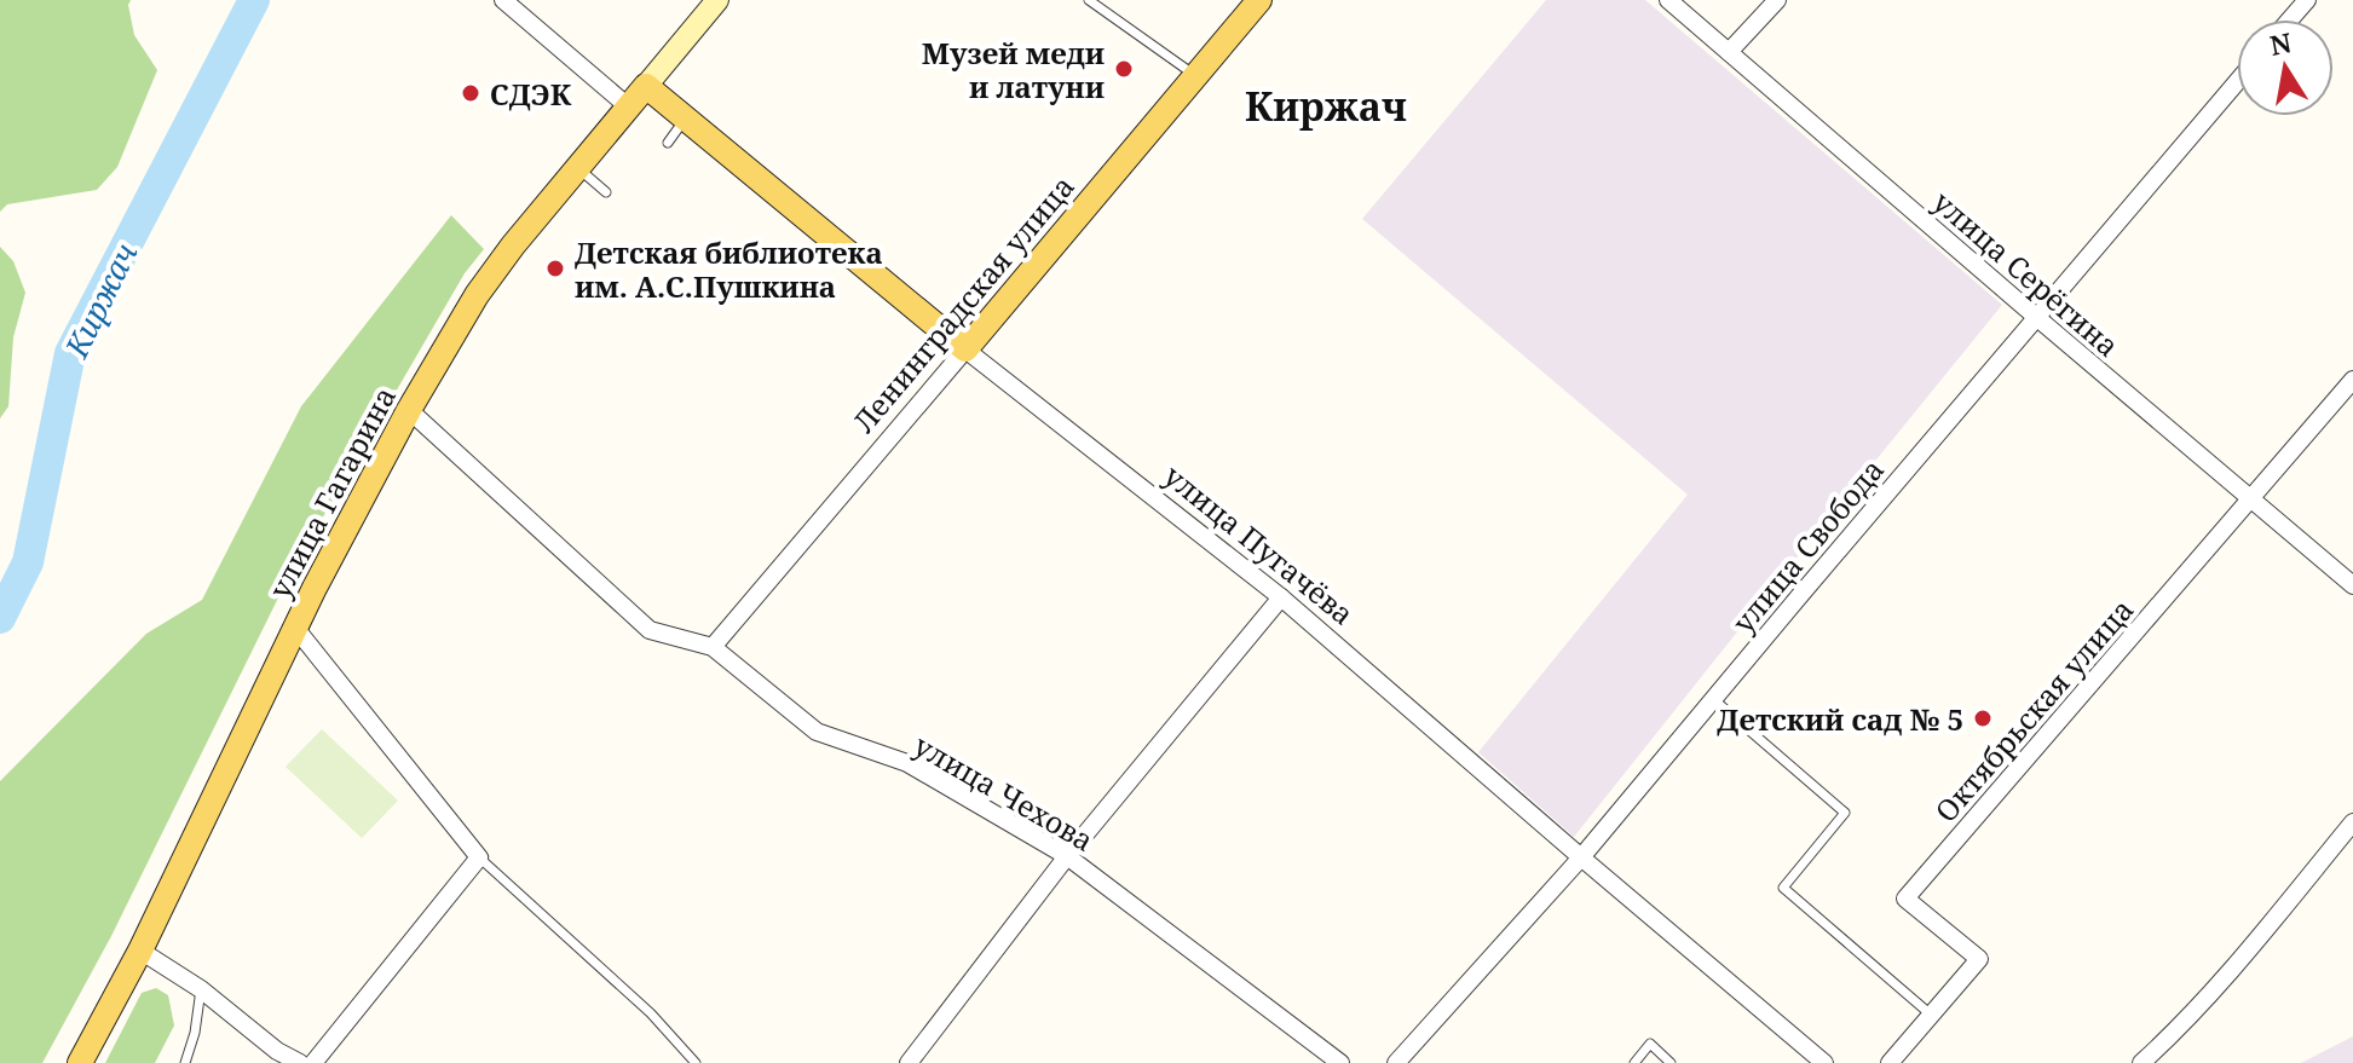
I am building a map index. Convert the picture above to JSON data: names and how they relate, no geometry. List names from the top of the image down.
{
  "streets": {
    "main road": ["Ленинградская улица", "улица Гагарина", "улица Пугачёва"],
    "street": [
      "улица Серёгина",
      "улица Свобода",
      "Октябрьская улица",
      "улица Чехова"
    ]
  },
  "crossings": [
    ["улица Серёгина", "улица Свобода"],
    ["улица Серёгина", "Октябрьская улица"],
    ["Ленинградская улица", "улица Пугачёва"],
    ["Ленинградская улица", "улица Чехова"],
    ["улица Гагарина", "улица Пугачёва"],
    ["улица Гагарина", "улица Чехова"],
    ["улица Пугачёва", "улица Свобода"]
  ],
  "districts": ["Киржач"],
  "water": ["Киржач"],
  "places": [
    "Музей меди и латуни",
    "СДЭК",
    "Детская библиотека им. А.С.Пушкина",
    "Детский сад № 5"
  ],
  "north": "top"
}
